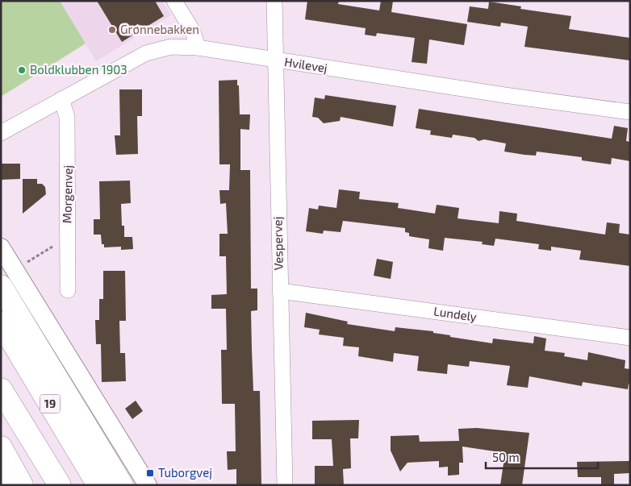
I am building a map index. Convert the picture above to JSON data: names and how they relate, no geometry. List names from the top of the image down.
{
  "streets": {
    "highway": ["19"],
    "street": [
      "Hvilevej",
      "Morgenvej",
      "Vespervej",
      "Lundely"
    ]
  },
  "crossings": [
    ["Hvilevej", "Morgenvej"],
    ["Hvilevej", "Vespervej"],
    ["Vespervej", "Lundely"]
  ],
  "places": {
    "other": ["Grønnebakken", "Boldklubben 1903"],
    "transit": ["Tuborgvej"]
  },
  "scale_bar": "50 m"
}
